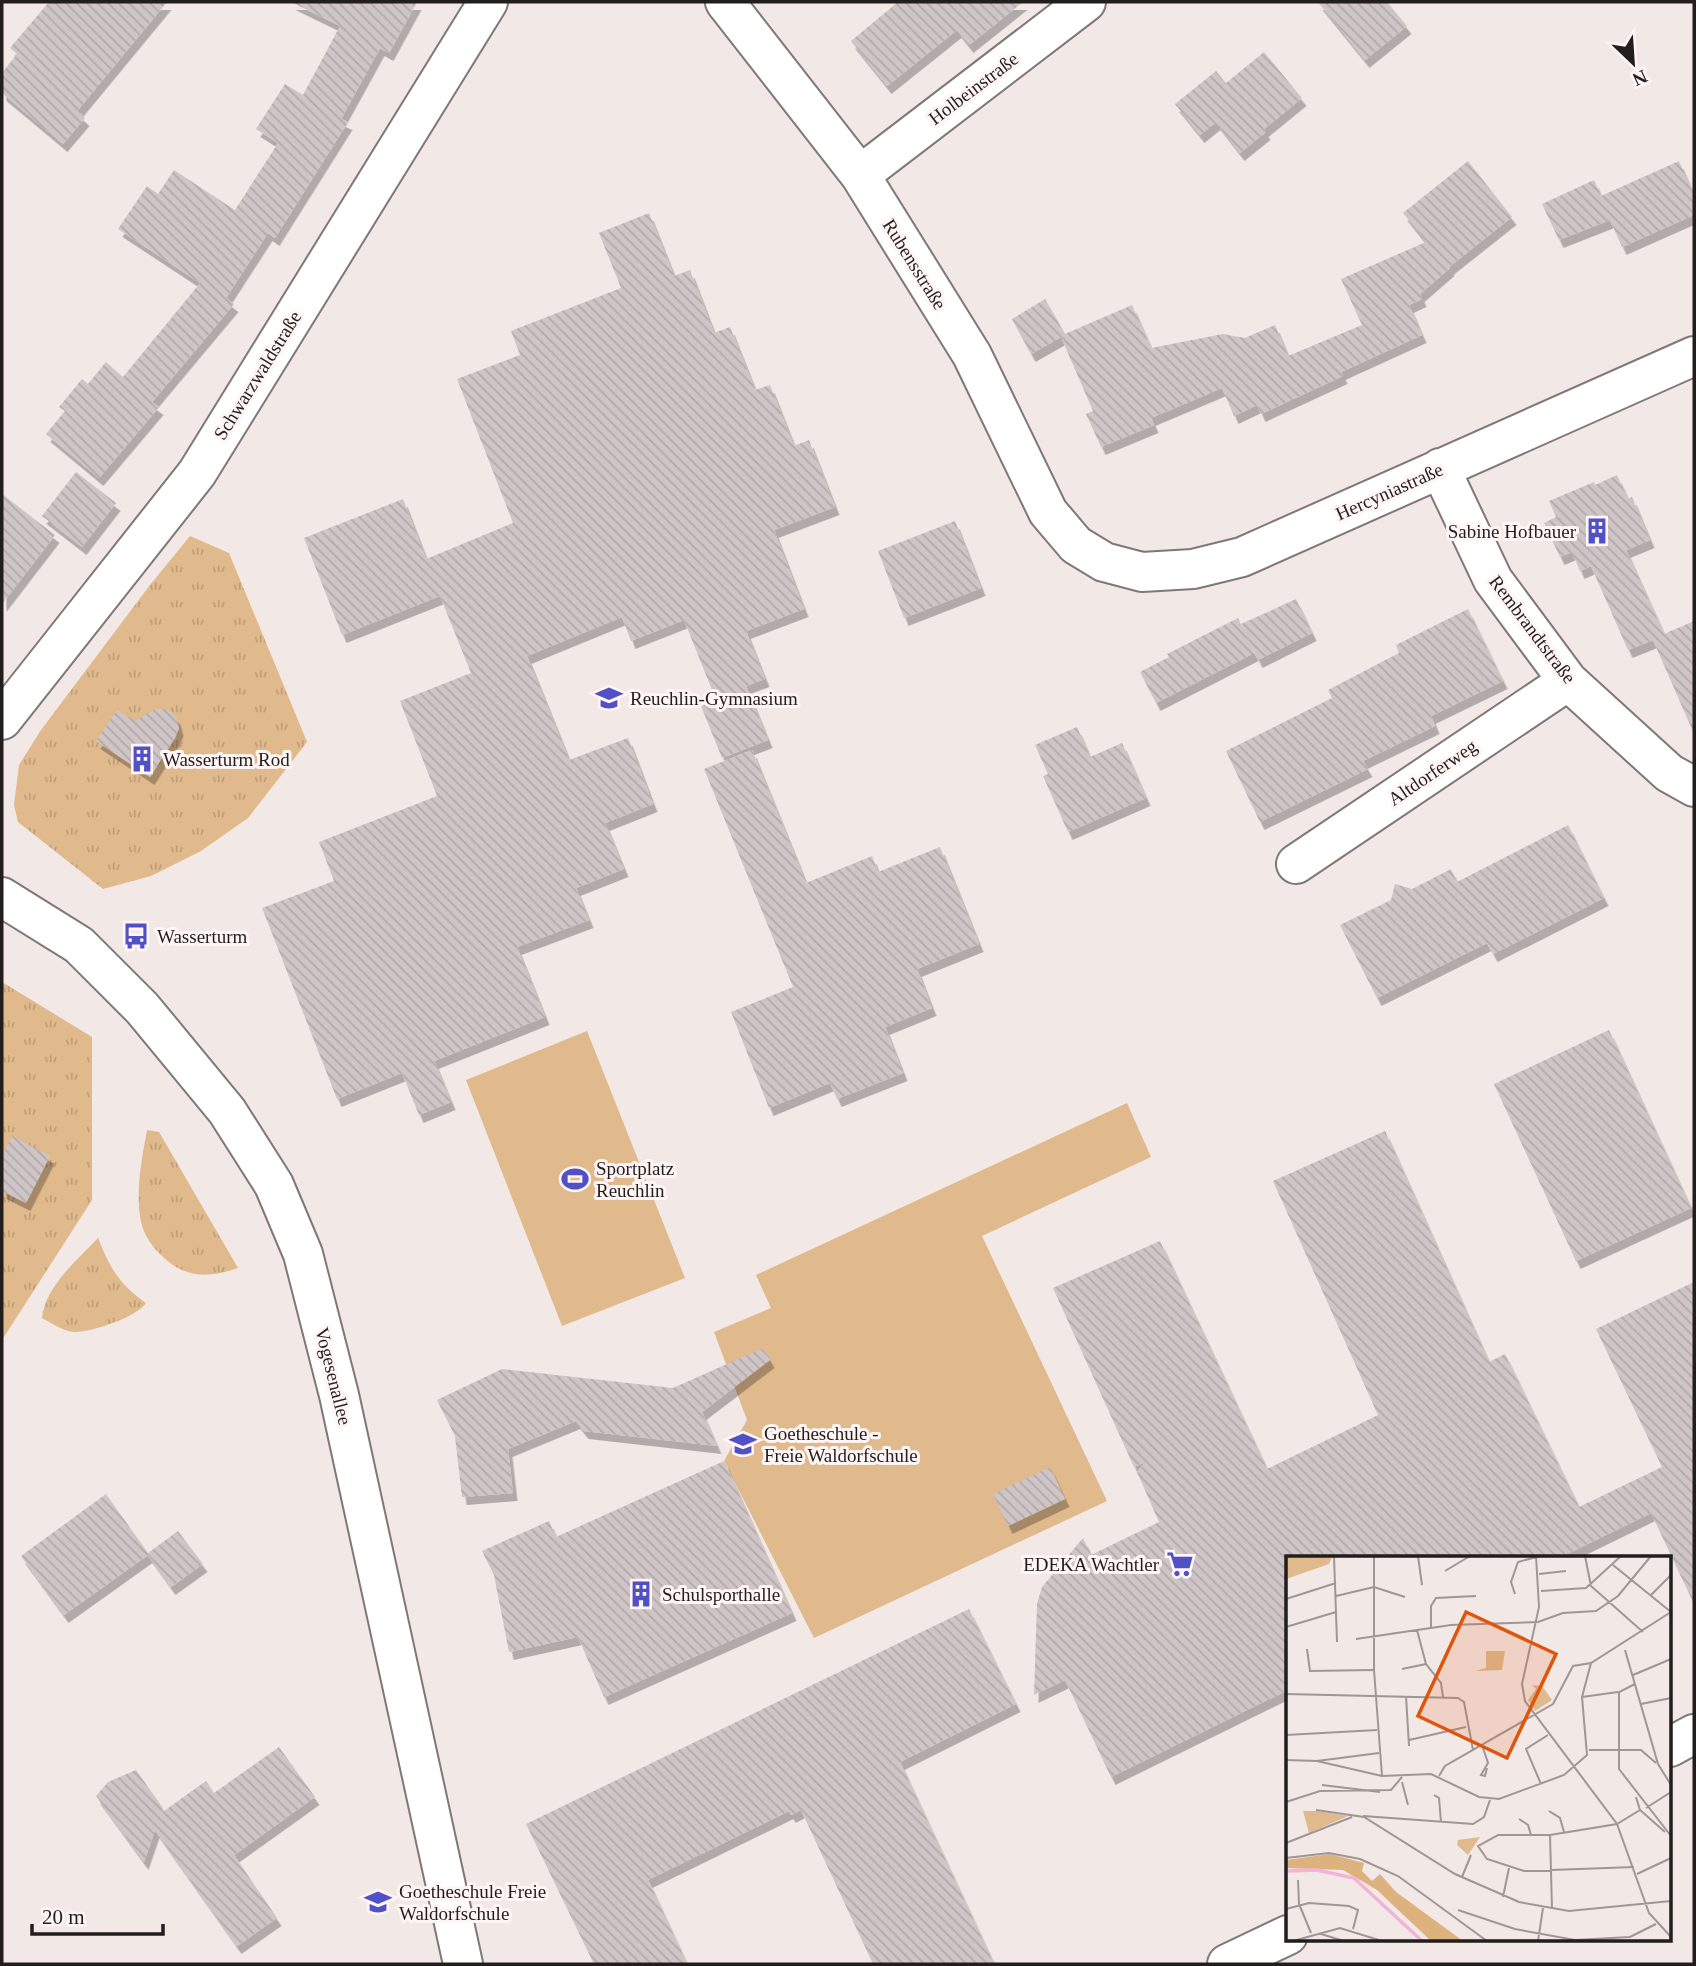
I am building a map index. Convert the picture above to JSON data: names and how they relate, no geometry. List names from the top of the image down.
{
  "streets": {
    "street": [
      "Holbeinstraße",
      "Rubensstraße",
      "Schwarzwaldstraße",
      "Hercyniastraße",
      "Rembrandtstraße",
      "Altdorferweg",
      "Vogesenallee"
    ]
  },
  "crossings": [
    ["Holbeinstraße", "Rubensstraße"],
    ["Rubensstraße", "Hercyniastraße"],
    ["Hercyniastraße", "Rembrandtstraße"],
    ["Rembrandtstraße", "Altdorferweg"]
  ],
  "places": {
    "building": ["Sabine Hofbauer", "Wasserturm Rod", "Schulsporthalle"],
    "school or university": ["Reuchlin-Gymnasium", "Goetheschule - Freie Waldorfschule", "Goetheschule Freie Waldorfschule"],
    "bus stop": ["Wasserturm"],
    "sports": ["Sportplatz Reuchlin"],
    "supermarket": ["EDEKA Wachtler"]
  },
  "scale_bar": "20 m",
  "north": "bottom right"
}
